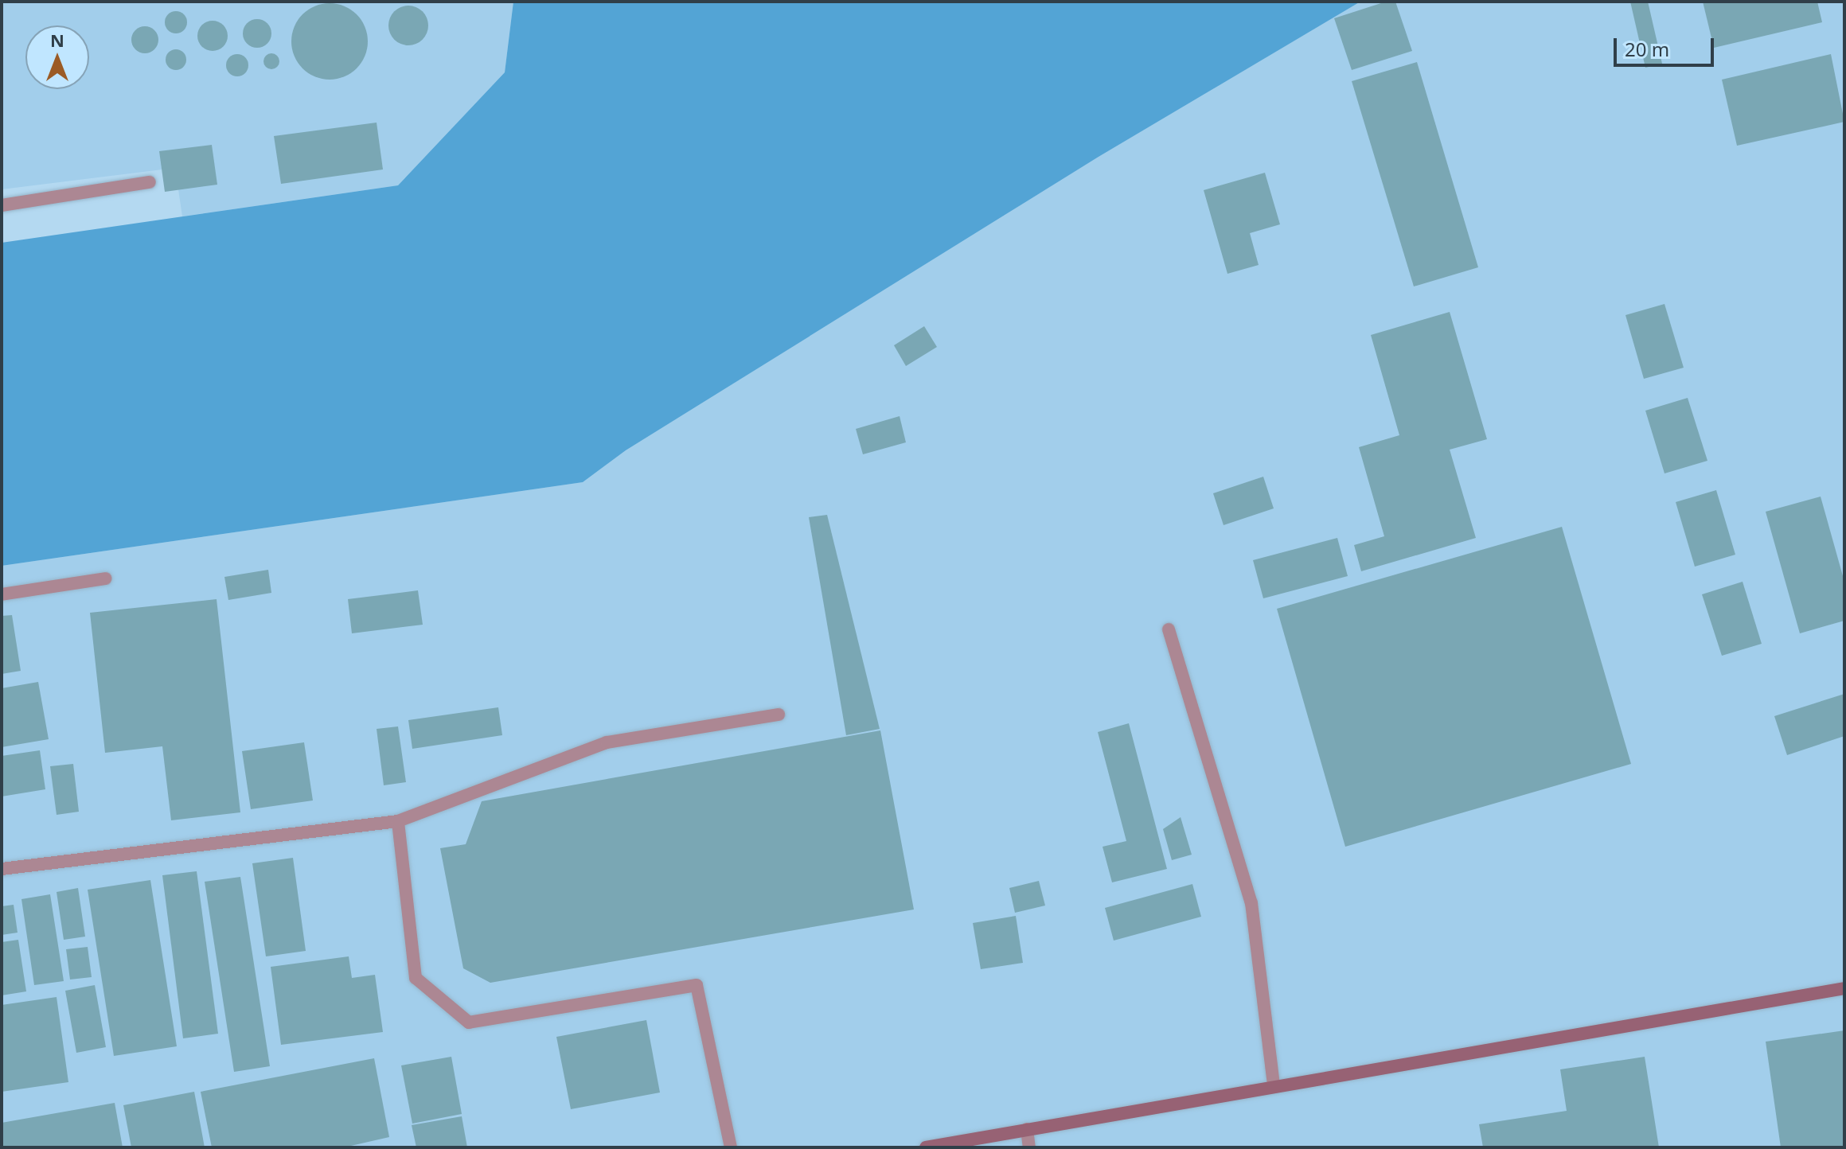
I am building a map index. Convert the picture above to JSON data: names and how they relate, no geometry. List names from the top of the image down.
{
  "scale_bar": "20 m",
  "north": "top"
}
